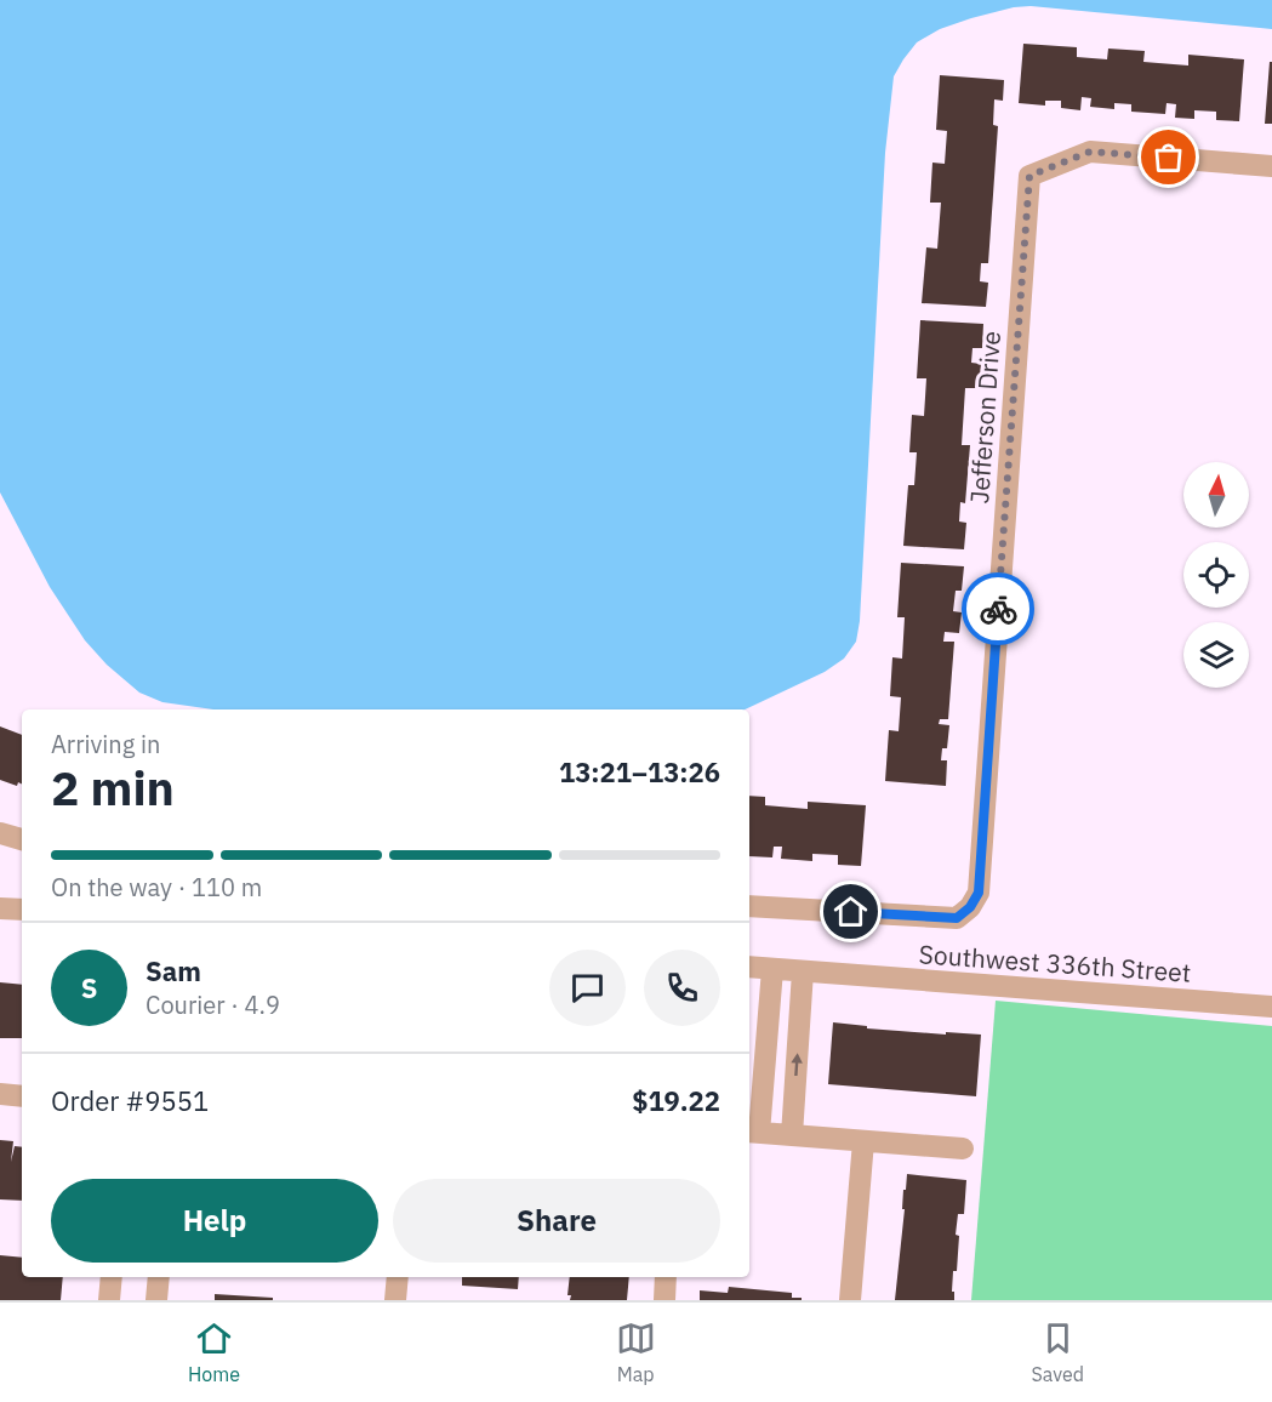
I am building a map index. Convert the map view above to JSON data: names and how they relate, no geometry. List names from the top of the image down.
{
  "streets": {
    "street": ["Jefferson Drive", "Southwest 336th Street"]
  },
  "north": "top",
  "page": {
    "heading": ["2 min", "Arriving in", "13:21–13:26"],
    "panel": [
      "Sam",
      "Courier · 4.9",
      "Order #9551",
      "$19.22"
    ],
    "bar": "On the way · 110 m",
    "round": "S",
    "buttons": ["Help", "Share"],
    "tabs": ["Home", "Map", "Saved"]
  }
}
